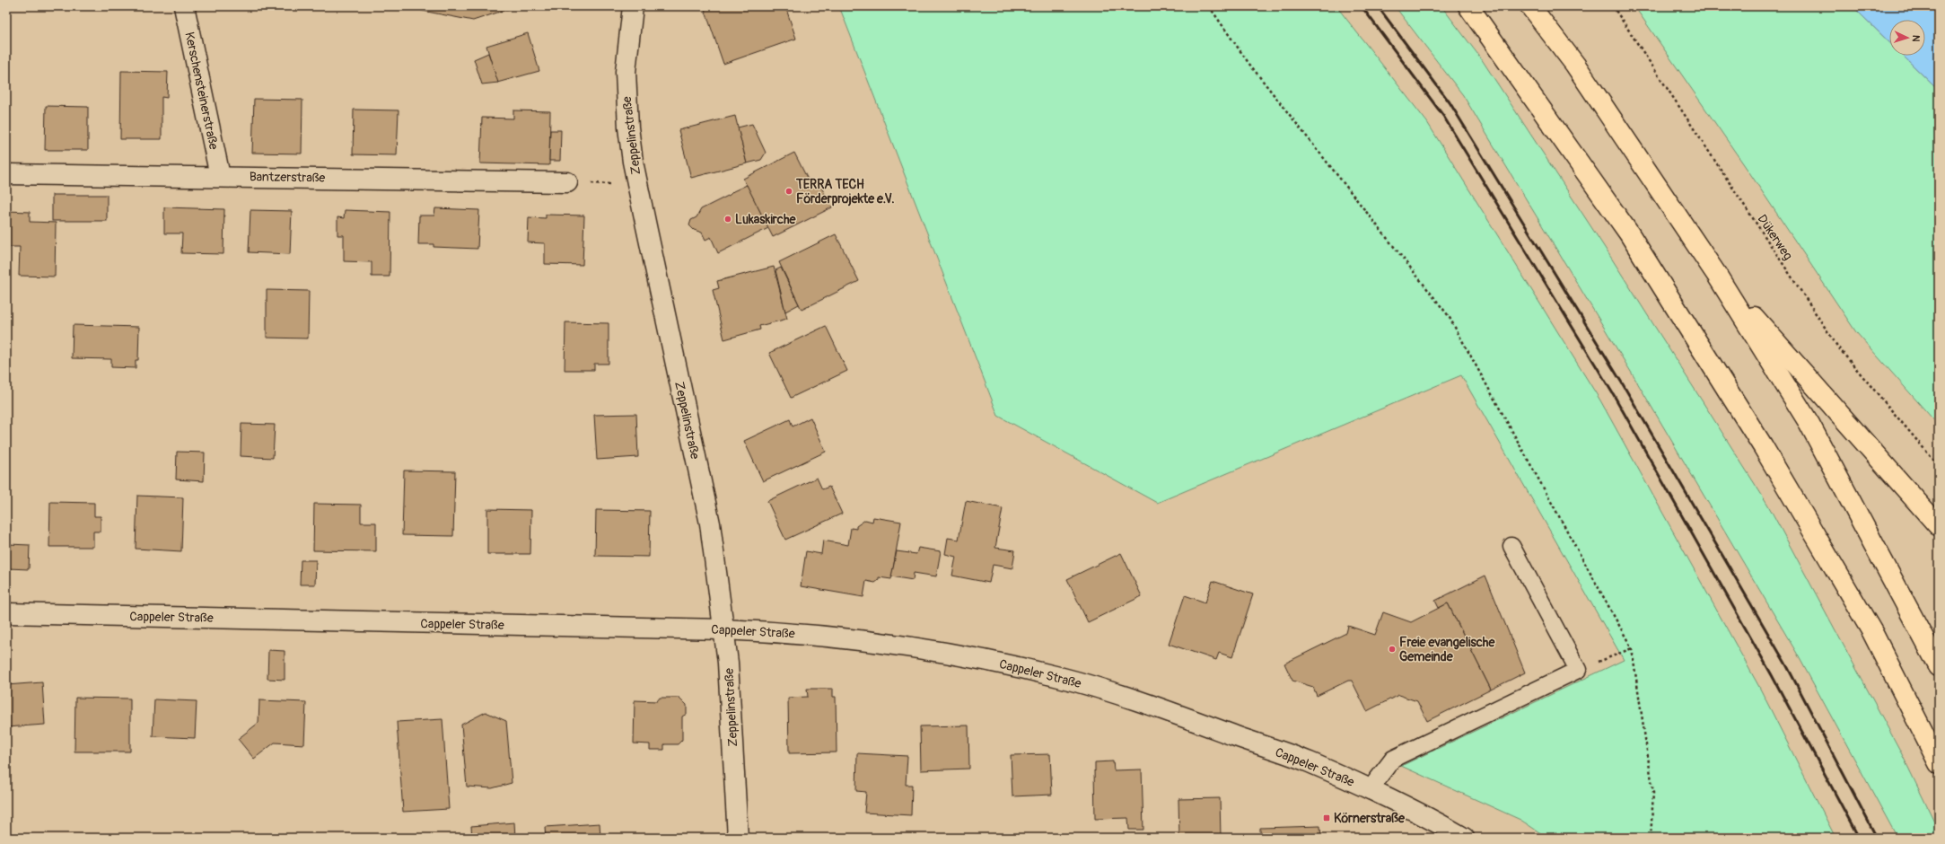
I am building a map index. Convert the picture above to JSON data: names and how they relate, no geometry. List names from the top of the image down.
{
  "streets": {
    "main road": [
      "Kerschensteinerstraße",
      "Zeppelinstraße",
      "Bantzerstraße",
      "Cappeler Straße"
    ],
    "path": ["Dükerweg"]
  },
  "crossings": [
    ["Kerschensteinerstraße", "Bantzerstraße"],
    ["Zeppelinstraße", "Cappeler Straße"]
  ],
  "places": {
    "other": ["TERRA TECH Förderprojekte e.V.", "Lukaskirche", "Freie evangelische Gemeinde"],
    "transit": ["Körnerstraße"]
  },
  "north": "right"
}
